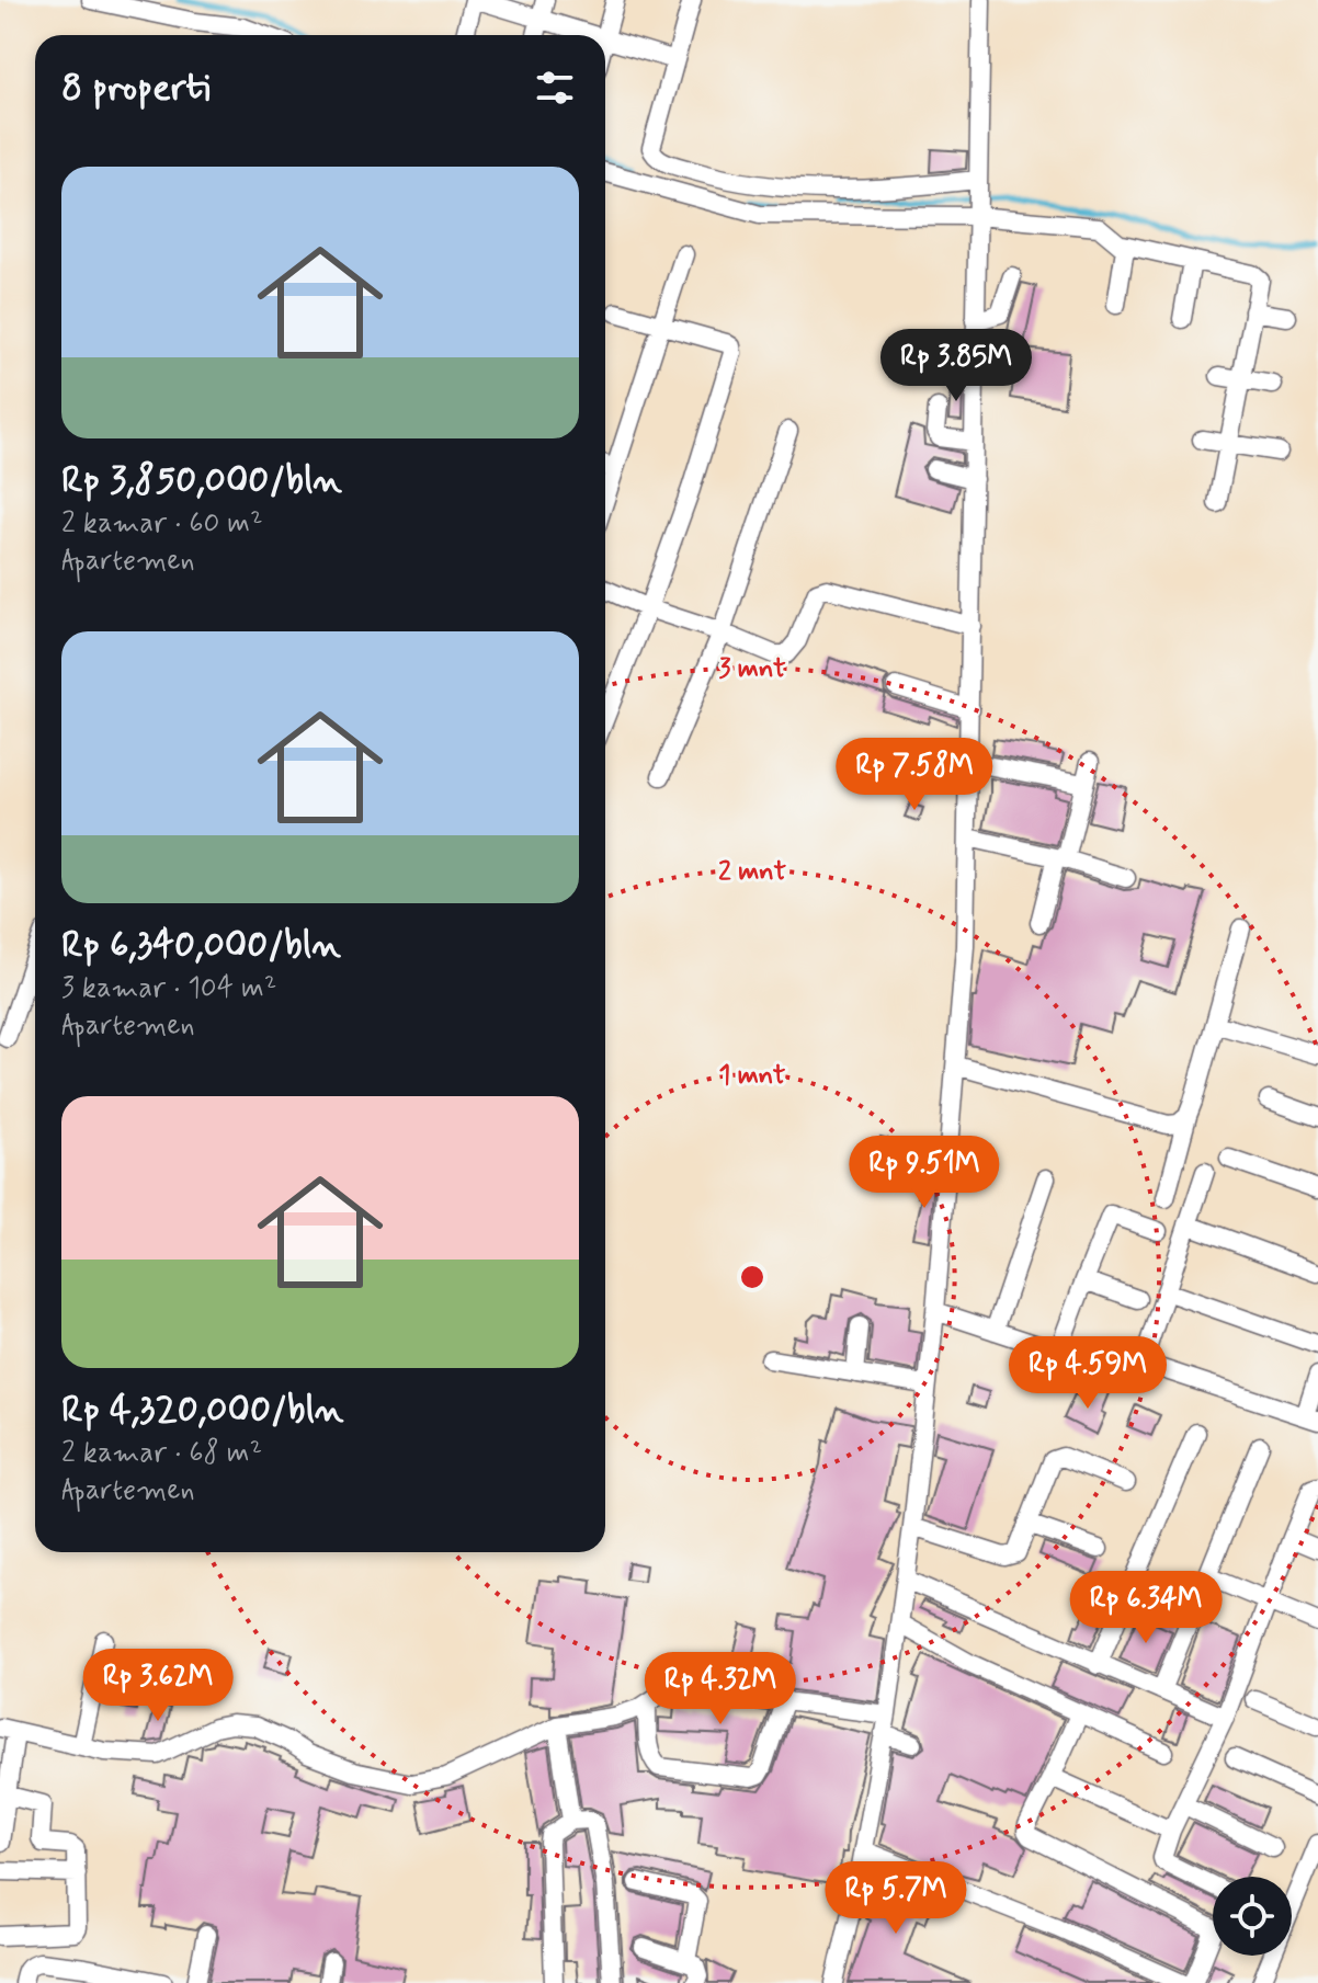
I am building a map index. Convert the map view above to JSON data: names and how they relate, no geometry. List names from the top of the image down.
{
  "page": {
    "heading": "8 properti",
    "list": [
      {
        "name": "Rp 3,850,000/bln",
        "note": "2 kamar · 60 m² · Apartemen"
      },
      {
        "name": "Rp 6,340,000/bln",
        "note": "3 kamar · 104 m² · Apartemen"
      },
      {
        "name": "Rp 4,320,000/bln",
        "note": "2 kamar · 68 m² · Apartemen"
      }
    ],
    "price": [
      "Rp 3.85M",
      "Rp 7.58M",
      "Rp 9.51M",
      "Rp 4.59M",
      "Rp 6.34M",
      "Rp 3.62M",
      "Rp 4.32M",
      "Rp 5.7M"
    ]
  },
  "rings": ["3 mnt", "2 mnt", "1 mnt"]
}
